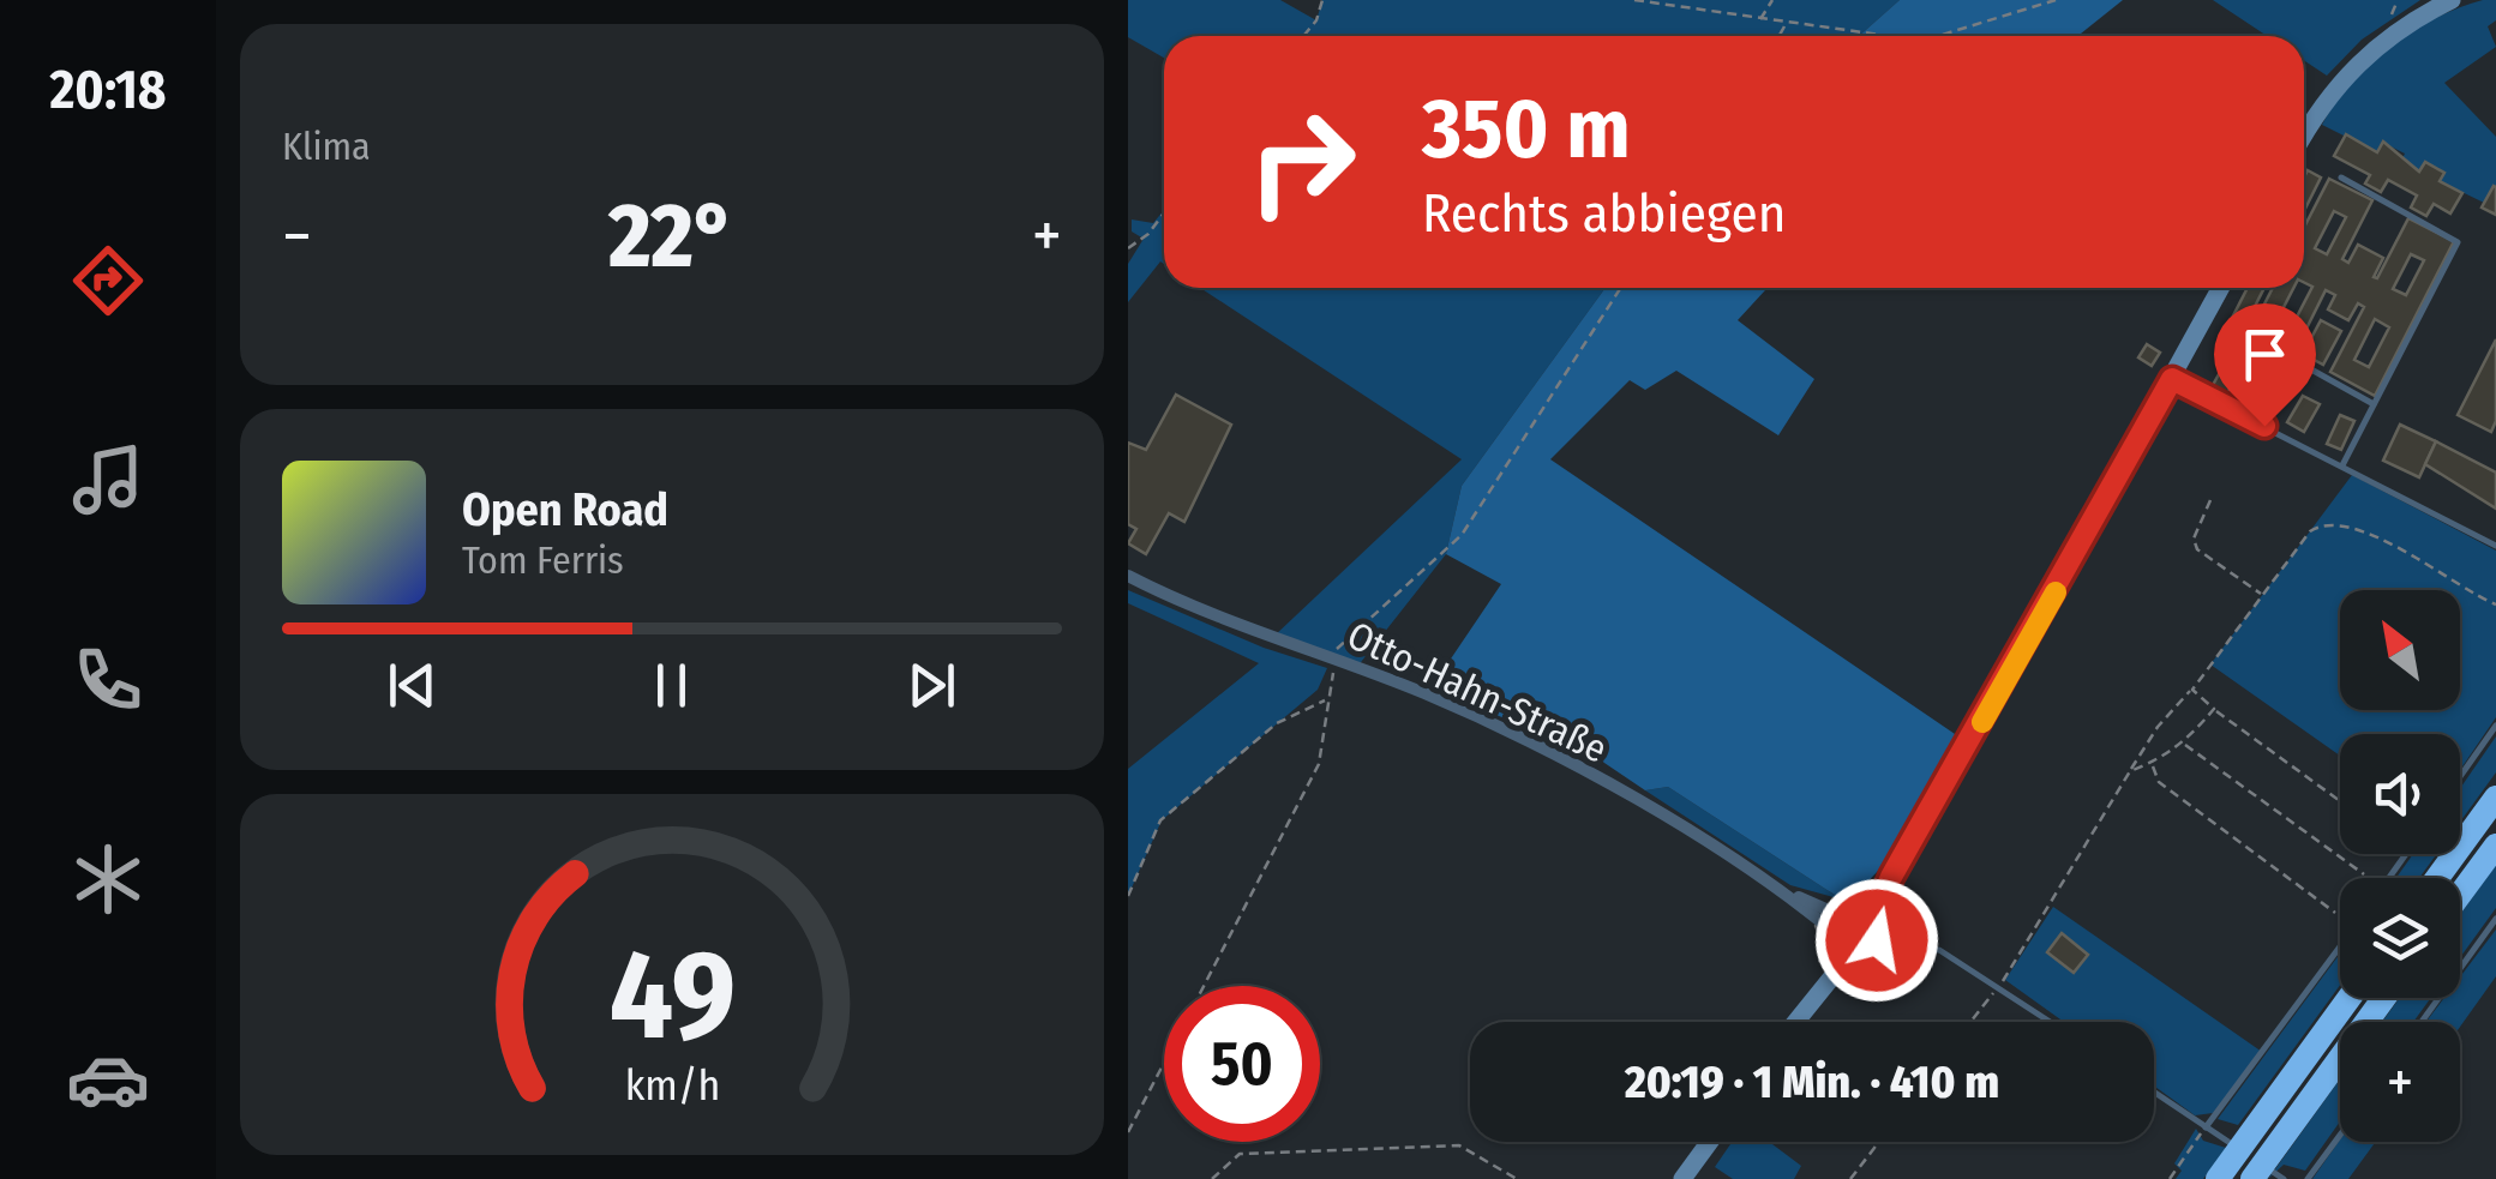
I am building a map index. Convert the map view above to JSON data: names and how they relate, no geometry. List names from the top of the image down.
{
  "streets": {
    "street": ["Otto-Hahn-Straße"]
  },
  "north": "top left",
  "page": {
    "tabs": "20:18",
    "tile": "Klima",
    "turn": ["350 m", "Rechts abbiegen"],
    "heat": ["−", "22°", "+"],
    "song": ["Open Road", "Tom Ferris"],
    "map_buttons": "+",
    "limit": "50",
    "trip": "20:19 · 1 Min. · 410 m",
    "gauge": ["49", "km/h"]
  }
}
